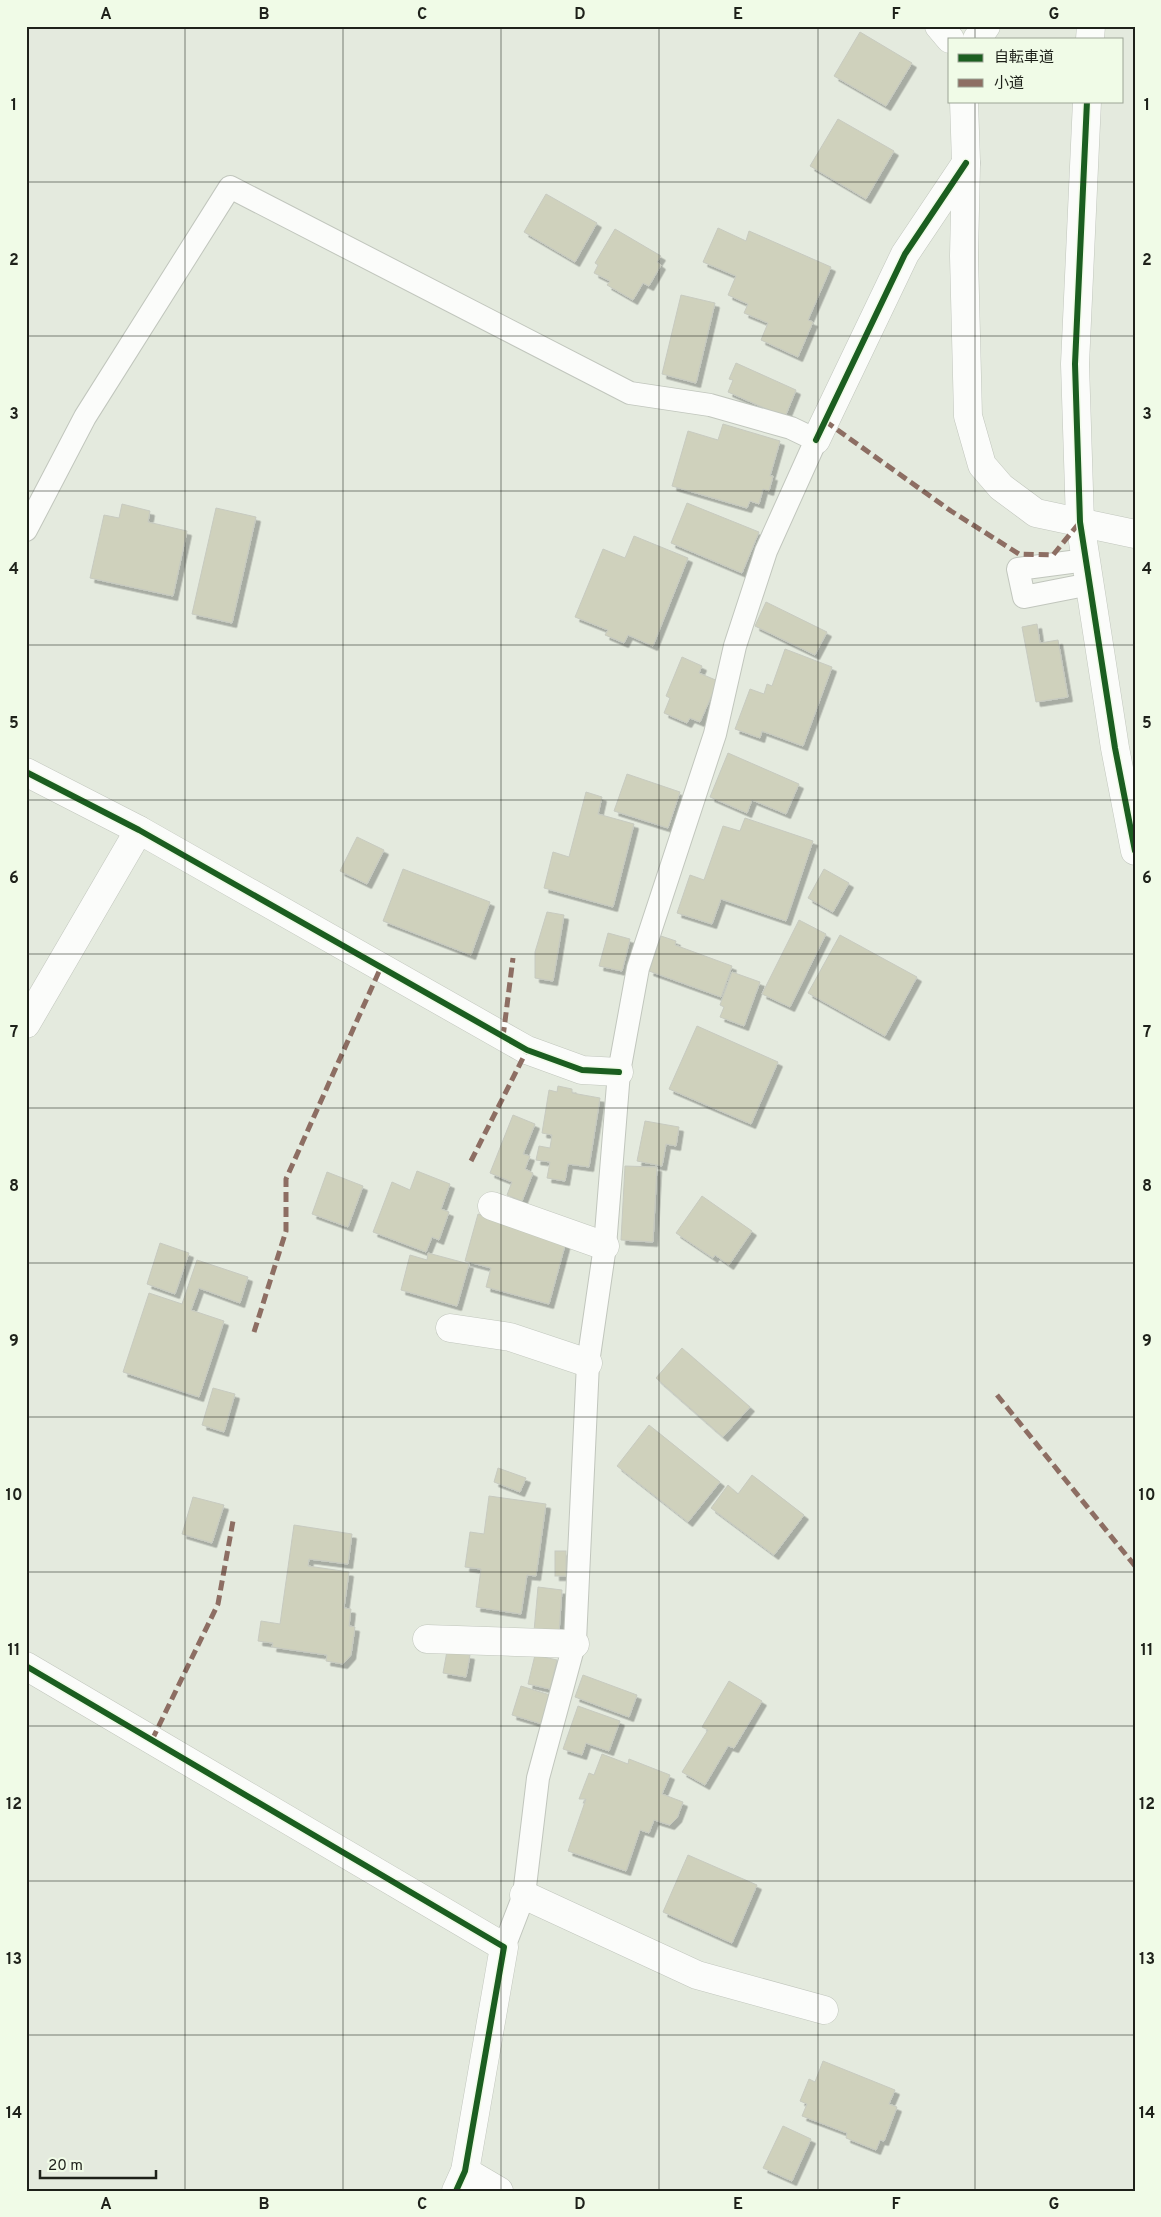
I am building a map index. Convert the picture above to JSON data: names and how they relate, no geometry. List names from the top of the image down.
{
  "legend": ["自転車道", "小道"],
  "scale_bar": "20 m",
  "grid": {
    "columns": [
      "A",
      "B",
      "C",
      "D",
      "E",
      "F",
      "G"
    ],
    "rows": [
      "1",
      "2",
      "3",
      "4",
      "5",
      "6",
      "7",
      "8",
      "9",
      "10",
      "11",
      "12",
      "13",
      "14"
    ]
  }
}
